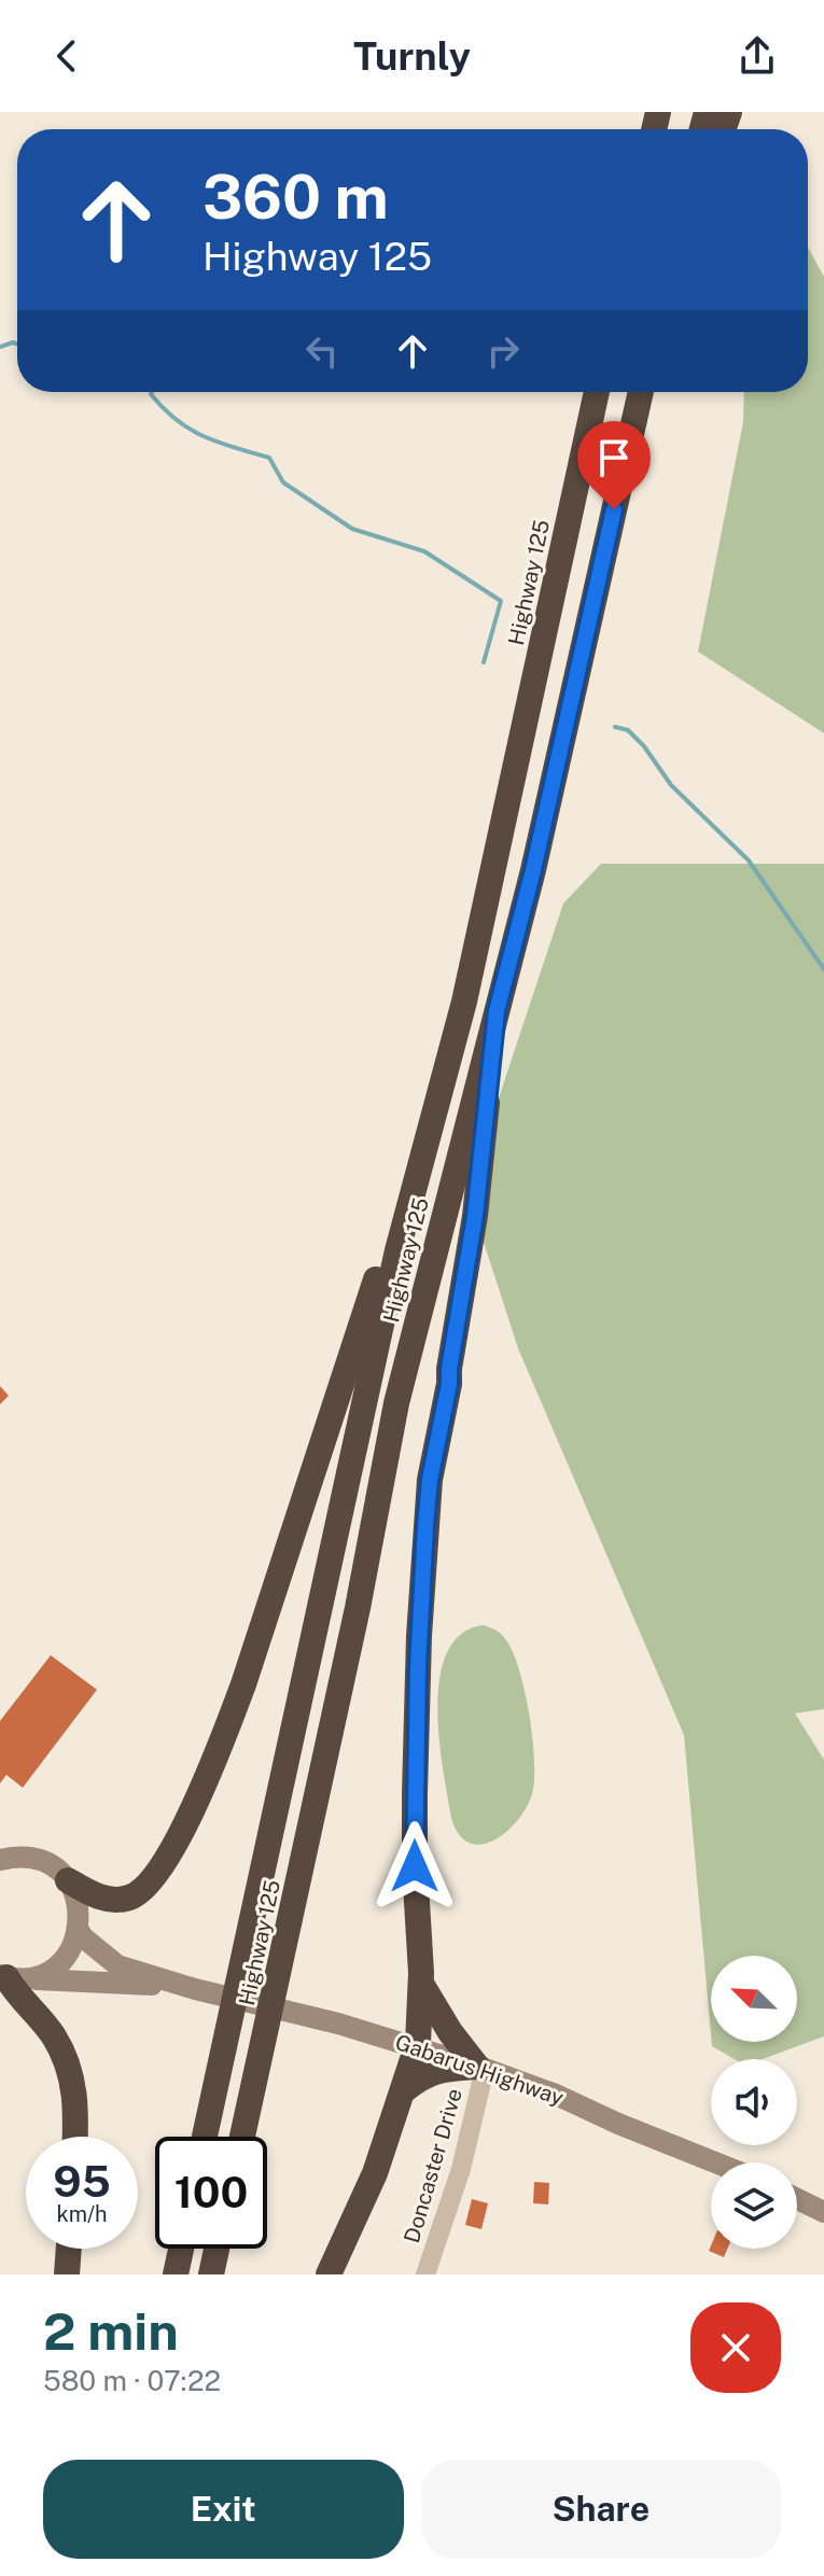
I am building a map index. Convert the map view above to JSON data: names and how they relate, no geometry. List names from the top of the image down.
{
  "streets": {
    "highway": ["Highway 125"],
    "main road": ["Gabarus Highway"],
    "street": ["Doncaster Drive"]
  },
  "crossings": [
    ["Gabarus Highway", "Doncaster Drive"]
  ],
  "north": "top left",
  "page": {
    "header": "Turnly",
    "turn": ["360 m", "Highway 125"],
    "speed": "95 km/h",
    "limit": "100",
    "heading": ["2 min", "580 m · 07:22"],
    "buttons": ["Exit", "Share"]
  }
}
